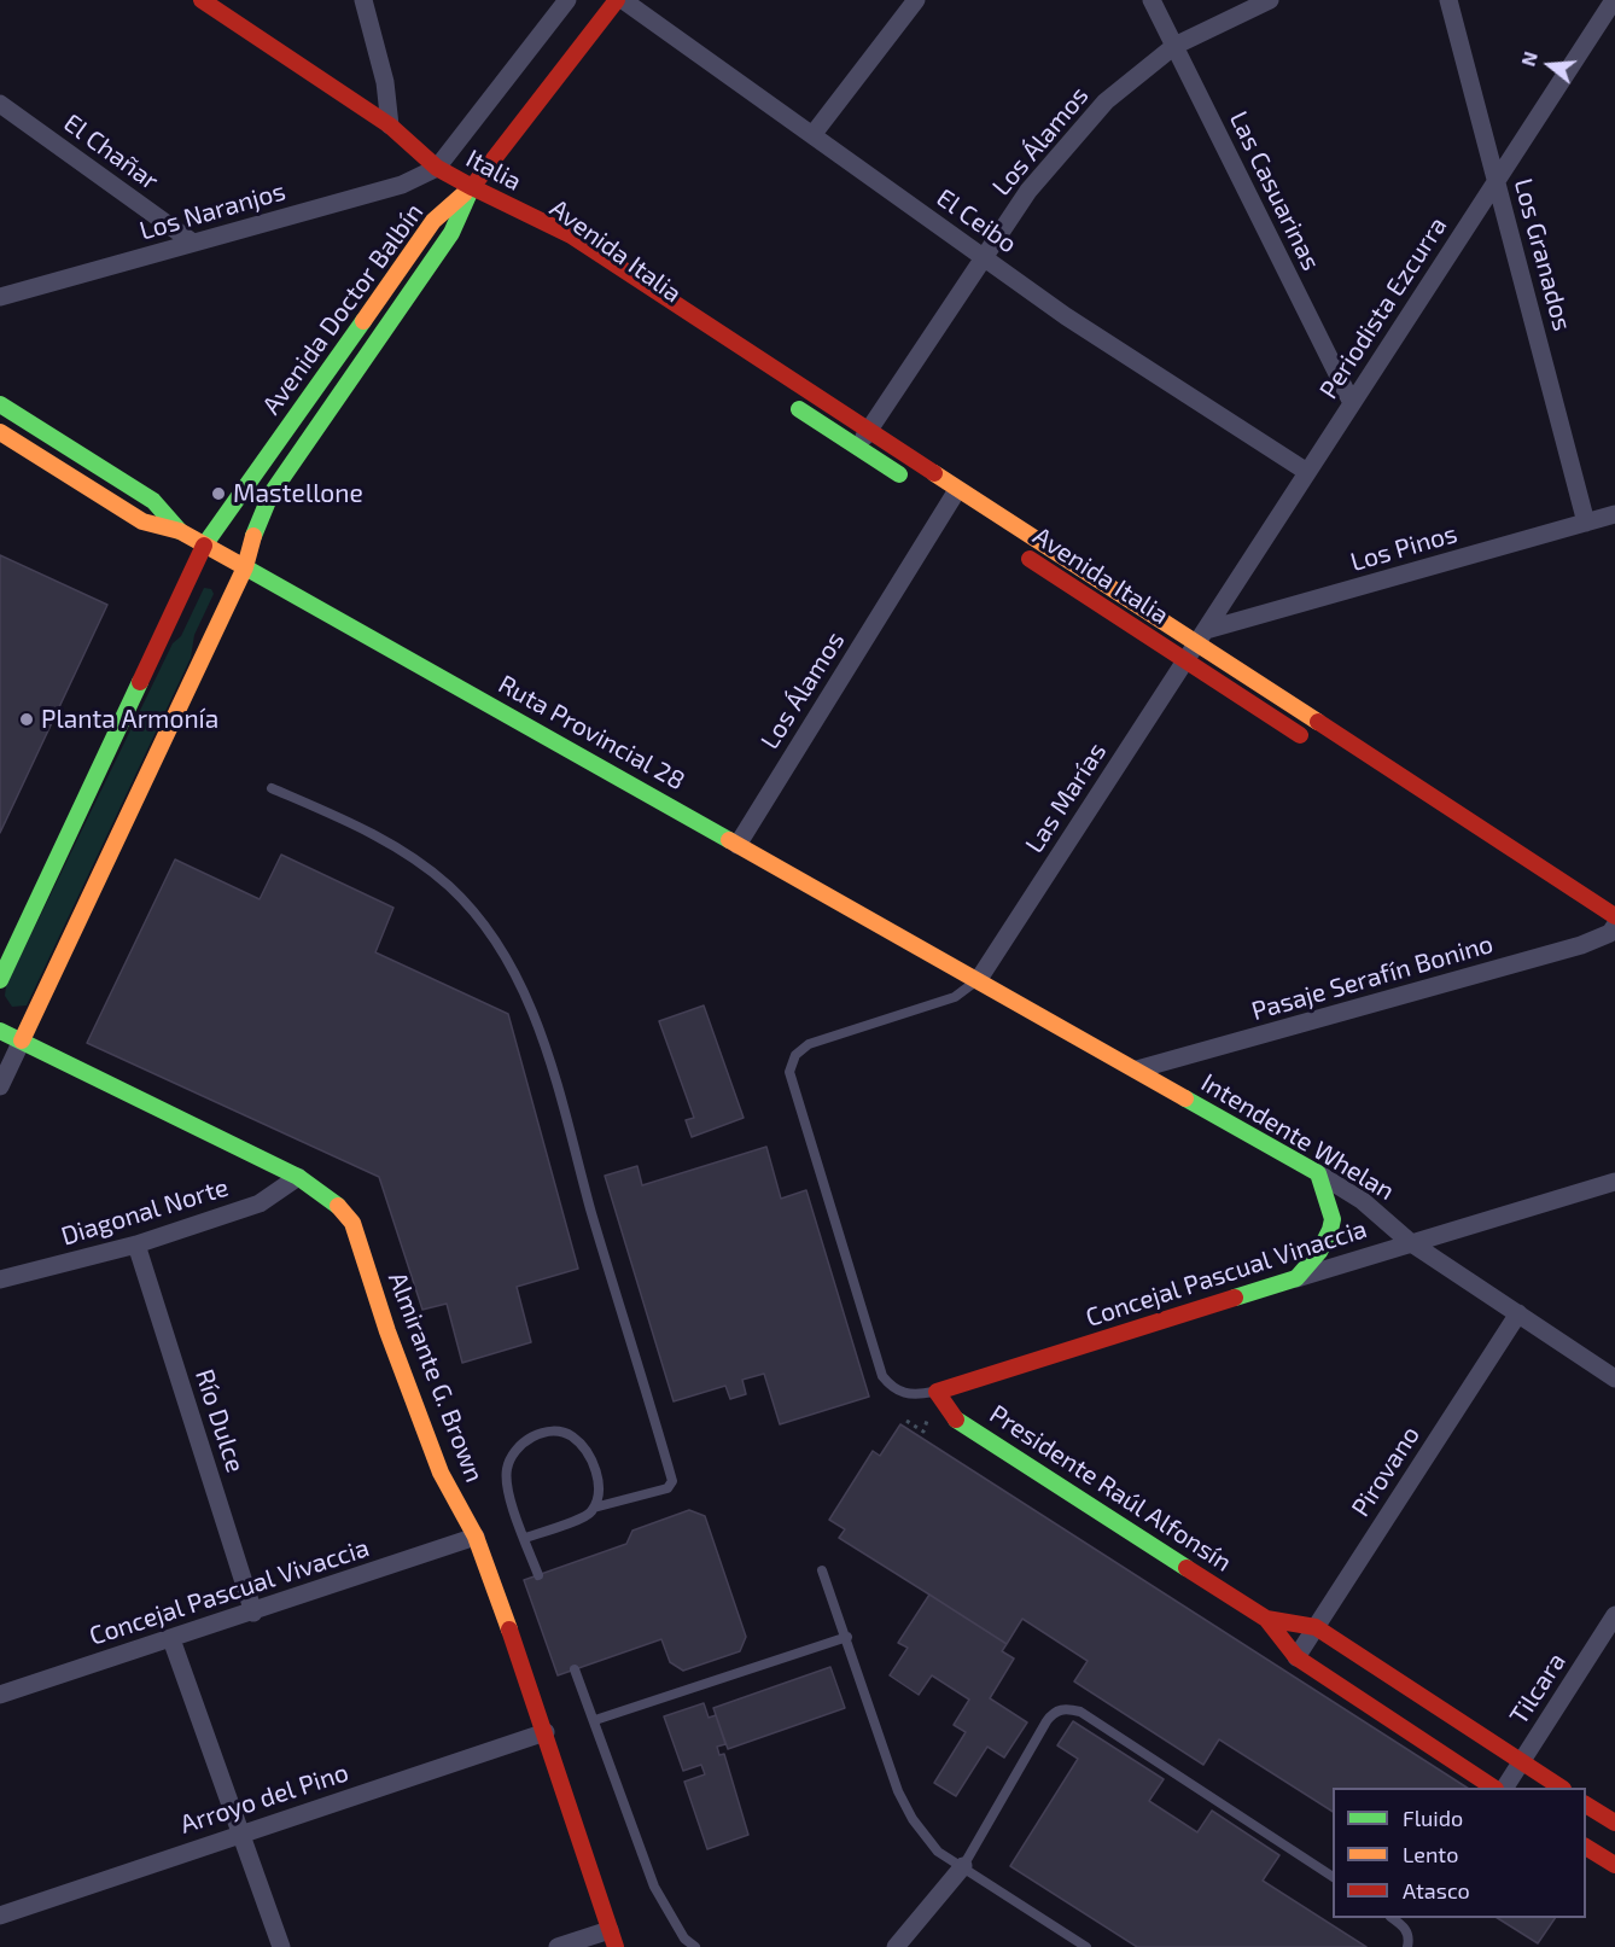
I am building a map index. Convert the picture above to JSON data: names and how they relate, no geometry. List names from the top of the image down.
{
  "streets": {
    "main road": [
      "Italia",
      "Avenida Italia",
      "Avenida Doctor Balbín",
      "Ruta Provincial 28",
      "Intendente Whelan",
      "Concejal Pascual Vinaccia",
      "Almirante G. Brown",
      "Presidente Raúl Alfonsín"
    ],
    "street": [
      "Los Álamos",
      "El Chañar",
      "Las Casuarinas",
      "Los Naranjos",
      "El Ceibo",
      "Los Granados",
      "Periodista Ezcurra",
      "Los Pinos",
      "Las Marías",
      "Pasaje Serafín Bonino",
      "Diagonal Norte",
      "Río Dulce",
      "Pirovano",
      "Concejal Pascual Vivaccia",
      "Tilcara",
      "Arroyo del Pino"
    ]
  },
  "crossings": [
    ["Los Álamos", "Las Casuarinas"],
    ["Los Álamos", "El Ceibo"],
    ["Los Álamos", "Avenida Italia"],
    ["Los Álamos", "Ruta Provincial 28"],
    ["El Chañar", "Los Naranjos"],
    ["Italia", "Los Naranjos"],
    ["Italia", "Avenida Italia"],
    ["Italia", "Avenida Doctor Balbín"],
    ["Las Casuarinas", "Periodista Ezcurra"],
    ["El Ceibo", "Periodista Ezcurra"],
    ["Avenida Italia", "Periodista Ezcurra"],
    ["Avenida Italia", "Los Pinos"],
    ["Avenida Italia", "Las Marías"],
    ["Avenida Italia", "Pasaje Serafín Bonino"],
    ["Los Granados", "Periodista Ezcurra"],
    ["Los Granados", "Los Pinos"],
    ["Periodista Ezcurra", "Los Pinos"],
    ["Periodista Ezcurra", "Las Marías"],
    ["Avenida Doctor Balbín", "Ruta Provincial 28"],
    ["Avenida Doctor Balbín", "Almirante G. Brown"],
    ["Los Pinos", "Las Marías"],
    ["Ruta Provincial 28", "Las Marías"],
    ["Ruta Provincial 28", "Intendente Whelan"],
    ["Las Marías", "Intendente Whelan"],
    ["Pasaje Serafín Bonino", "Intendente Whelan"],
    ["Intendente Whelan", "Concejal Pascual Vinaccia"],
    ["Intendente Whelan", "Pirovano"],
    ["Diagonal Norte", "Almirante G. Brown"],
    ["Diagonal Norte", "Río Dulce"],
    ["Concejal Pascual Vinaccia", "Presidente Raúl Alfonsín"],
    ["Almirante G. Brown", "Concejal Pascual Vivaccia"],
    ["Almirante G. Brown", "Arroyo del Pino"],
    ["Río Dulce", "Concejal Pascual Vivaccia"],
    ["Pirovano", "Presidente Raúl Alfonsín"],
    ["Presidente Raúl Alfonsín", "Tilcara"]
  ],
  "places": ["Mastellone", "Planta Armonía"],
  "legend": ["Fluido", "Lento", "Atasco"],
  "north": "left"
}
